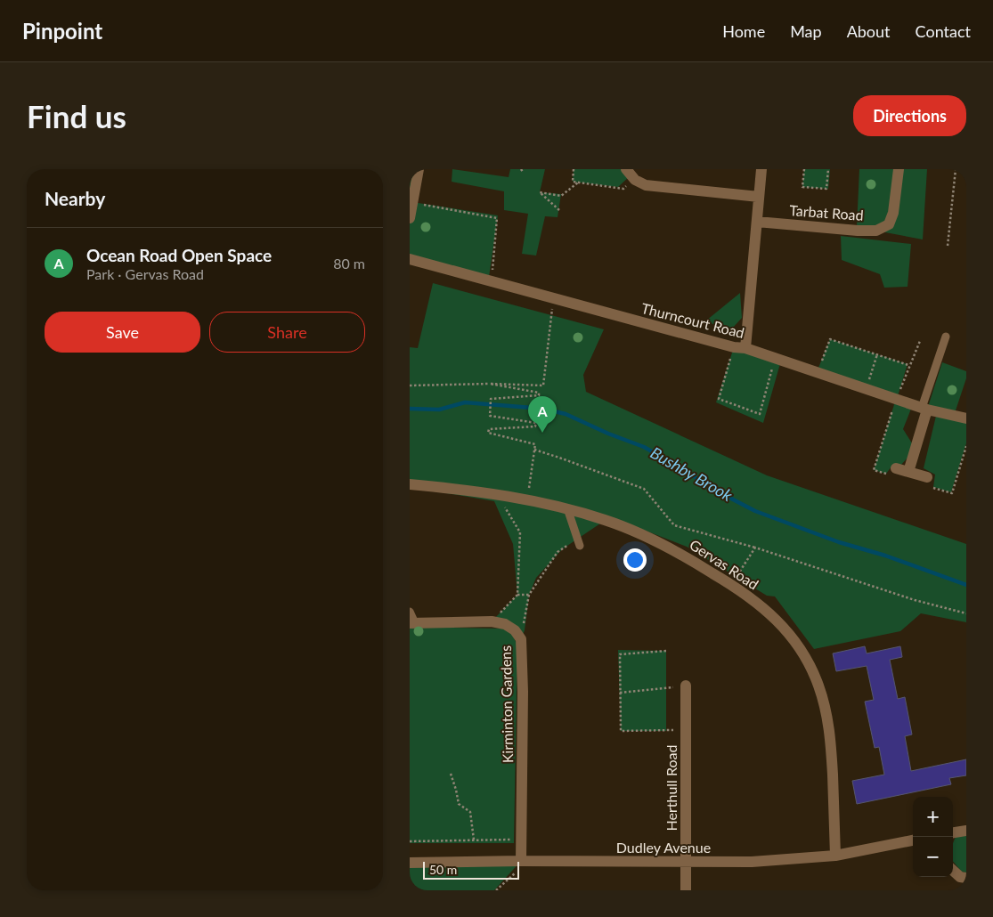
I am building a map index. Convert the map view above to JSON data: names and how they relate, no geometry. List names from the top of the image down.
{
  "streets": {
    "street": [
      "Tarbat Road",
      "Thurncourt Road",
      "Gervas Road",
      "Kirminton Gardens",
      "Herthull Road",
      "Dudley Avenue"
    ]
  },
  "crossings": [
    ["Gervas Road", "Dudley Avenue"],
    ["Kirminton Gardens", "Dudley Avenue"],
    ["Herthull Road", "Dudley Avenue"]
  ],
  "water": ["Bushby Brook"],
  "scale_bar": "50 m",
  "page": {
    "header": "Pinpoint",
    "nav": [
      "Home",
      "Map",
      "About",
      "Contact"
    ],
    "buttons": [
      "Directions",
      ["Save", "Share"]
    ],
    "title": "Find us",
    "heading": "Nearby",
    "list": [
      {
        "mark": "A",
        "name": "Ocean Road Open Space",
        "note": "Park · Gervas Road",
        "value": "80 m"
      }
    ],
    "pins": "A",
    "map_buttons": ["+", "−"],
    "scale": "50 m"
  }
}
